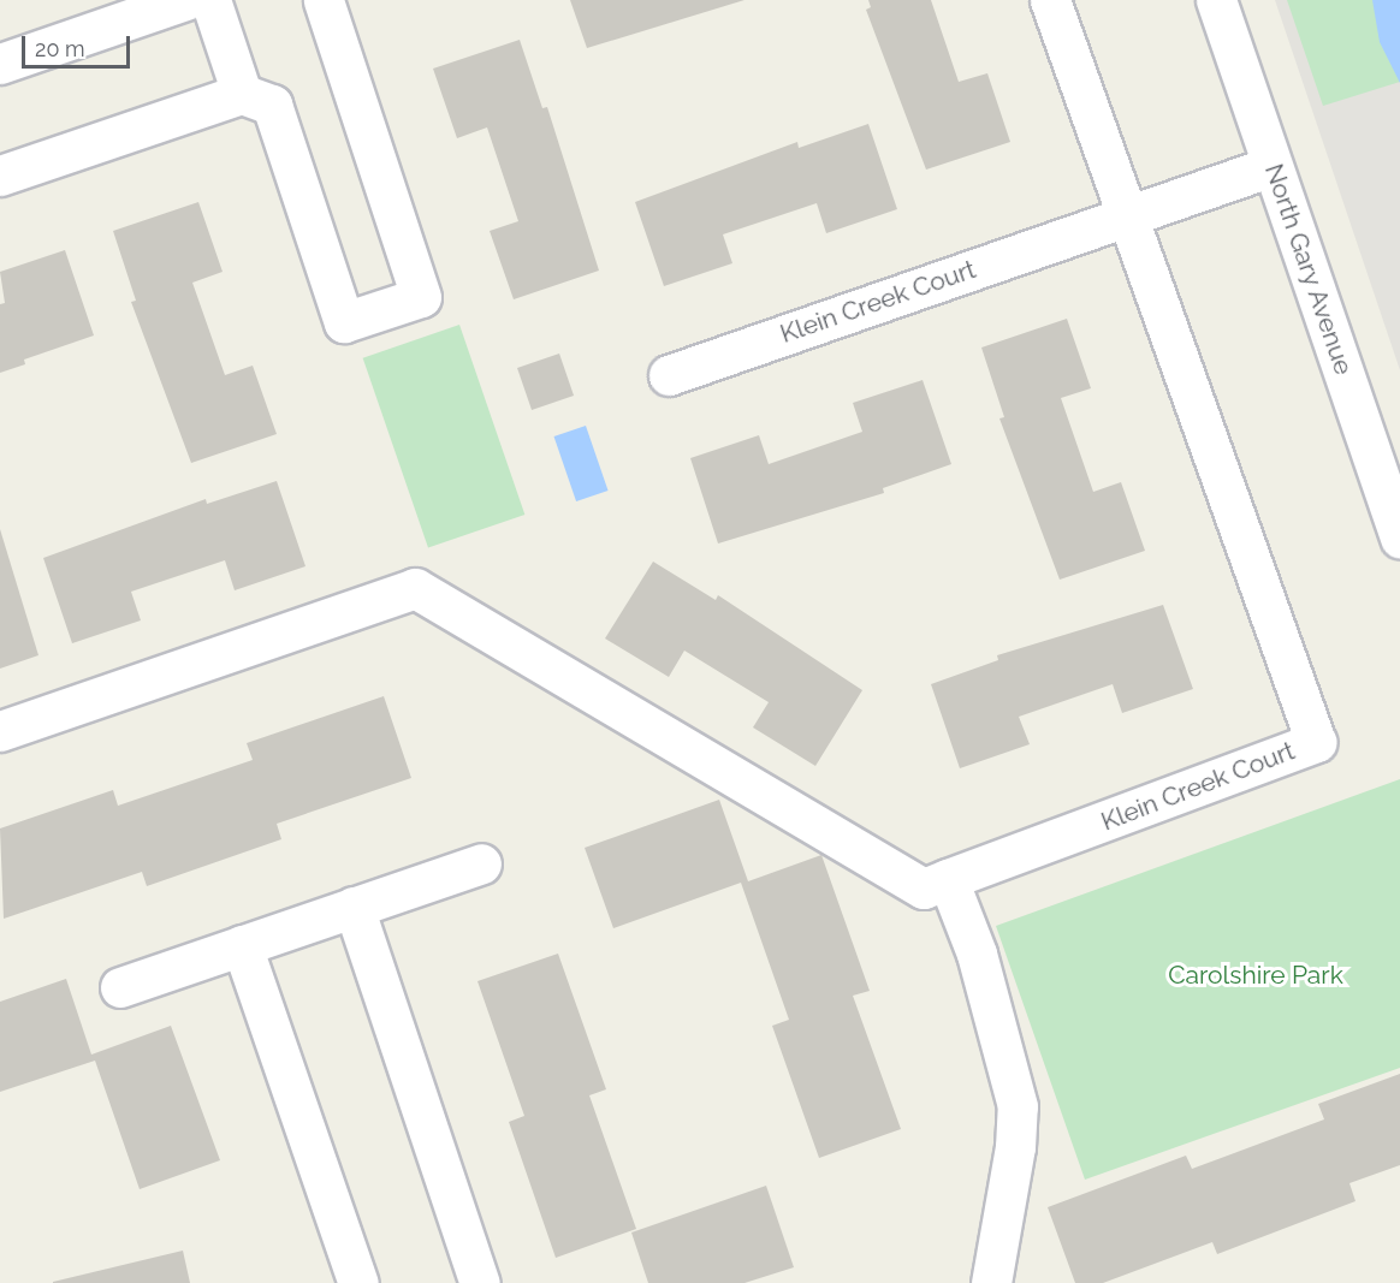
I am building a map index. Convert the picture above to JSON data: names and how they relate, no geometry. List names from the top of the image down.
{
  "streets": {
    "street": ["North Gary Avenue", "Klein Creek Court"]
  },
  "crossings": [
    ["North Gary Avenue", "Klein Creek Court"]
  ],
  "parks": ["Carolshire Park"],
  "scale_bar": "20 m"
}
